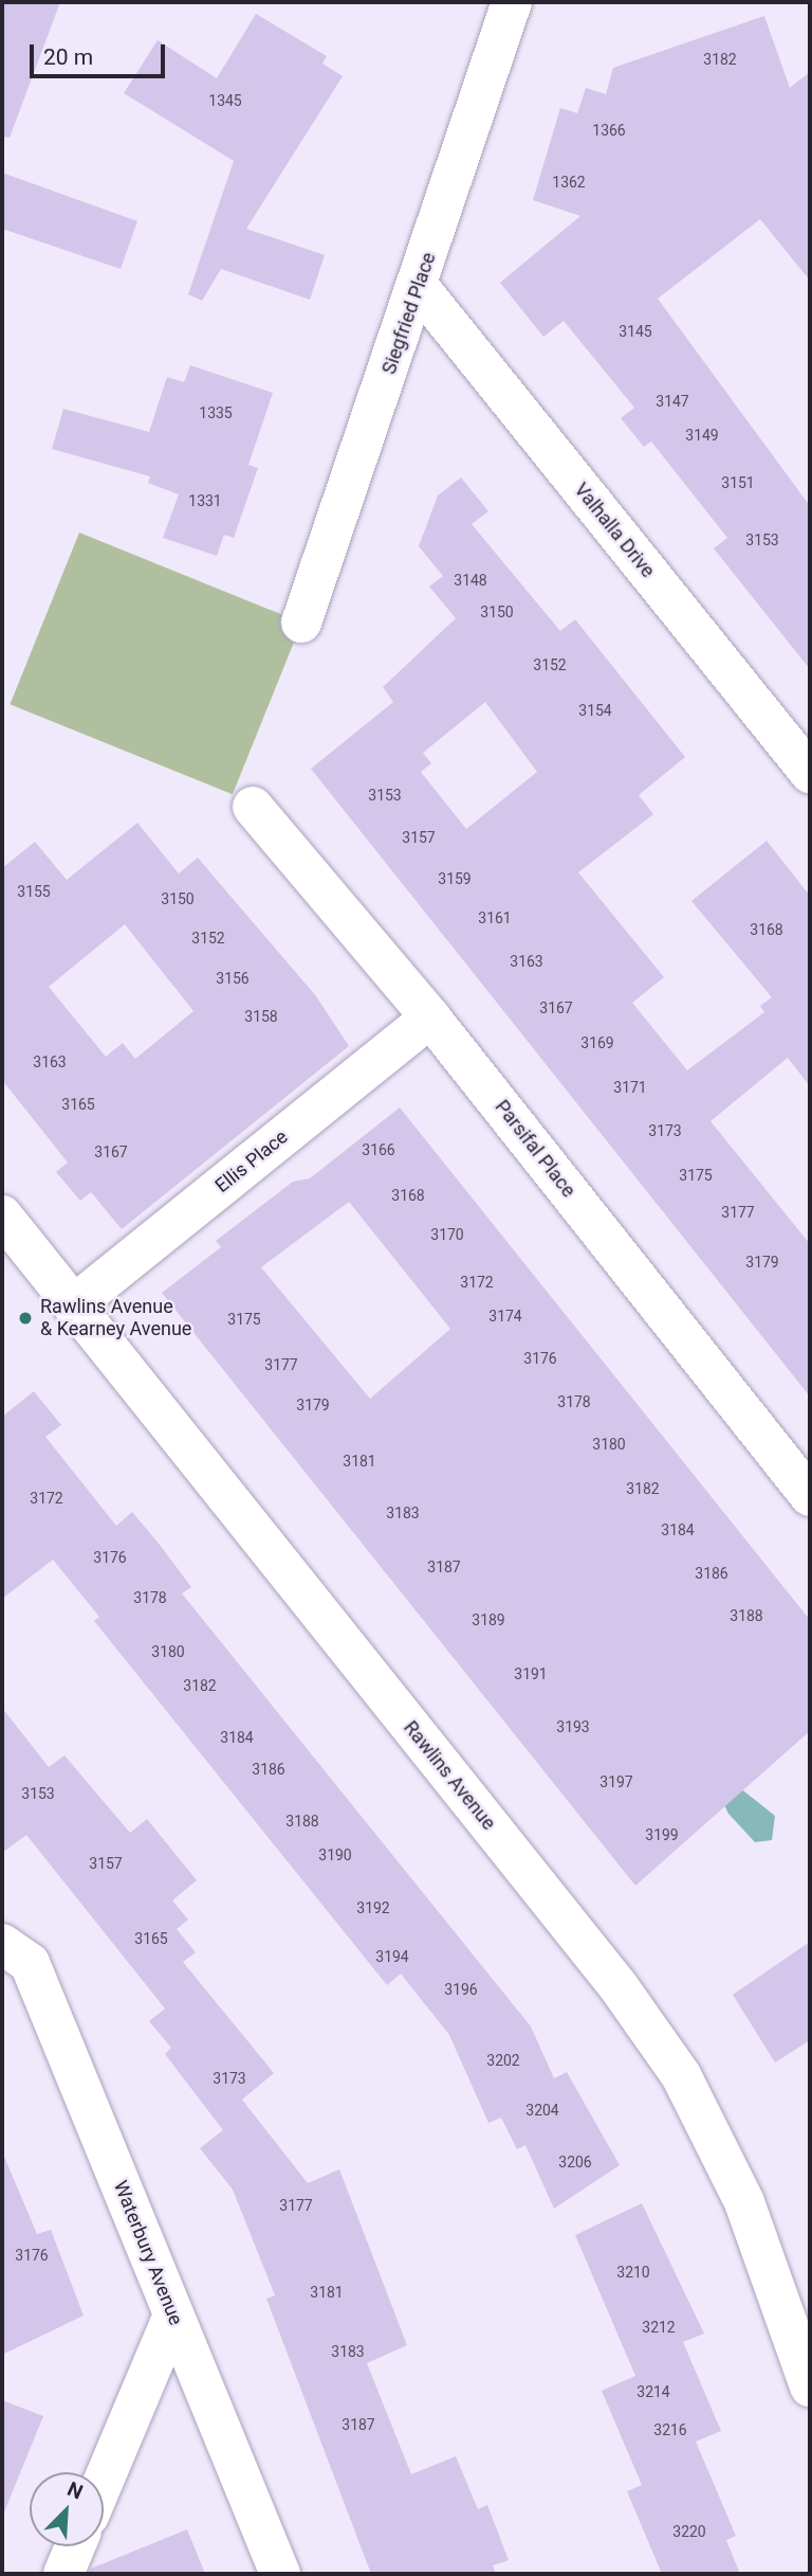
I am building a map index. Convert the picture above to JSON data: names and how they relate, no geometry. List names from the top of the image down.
{
  "streets": {
    "street": [
      "Siegfried Place",
      "Valhalla Drive",
      "Parsifal Place",
      "Ellis Place",
      "Rawlins Avenue",
      "Waterbury Avenue"
    ]
  },
  "crossings": [
    ["Siegfried Place", "Valhalla Drive"],
    ["Parsifal Place", "Ellis Place"],
    ["Ellis Place", "Rawlins Avenue"]
  ],
  "places": ["Rawlins Avenue & Kearney Avenue"],
  "house_numbers": [
    "3182",
    "1345",
    "1366",
    "1362",
    "3145",
    "3147",
    "1335",
    "3149",
    "3151",
    "1331",
    "3153",
    "3148",
    "3150",
    "3152",
    "3154",
    "3153",
    "3157",
    "3159",
    "3155",
    "3150",
    "3161",
    "3168",
    "3152",
    "3163",
    "3156",
    "3167",
    "3158",
    "3169",
    "3163",
    "3171",
    "3165",
    "3173",
    "3166",
    "3167",
    "3175",
    "3168",
    "3177",
    "3170",
    "3179",
    "3172",
    "3174",
    "3175",
    "3176",
    "3177",
    "3178",
    "3179",
    "3180",
    "3181",
    "3182",
    "3172",
    "3183",
    "3184",
    "3176",
    "3187",
    "3186",
    "3178",
    "3188",
    "3189",
    "3180",
    "3191",
    "3182",
    "3193",
    "3184",
    "3186",
    "3197",
    "3153",
    "3188",
    "3199",
    "3190",
    "3157",
    "3192",
    "3165",
    "3194",
    "3196",
    "3202",
    "3173",
    "3204",
    "3206",
    "3177",
    "3176",
    "3210",
    "3181",
    "3212",
    "3183",
    "3214",
    "3187",
    "3216",
    "3220"
  ],
  "scale_bar": "20 m",
  "north": "top right"
}
